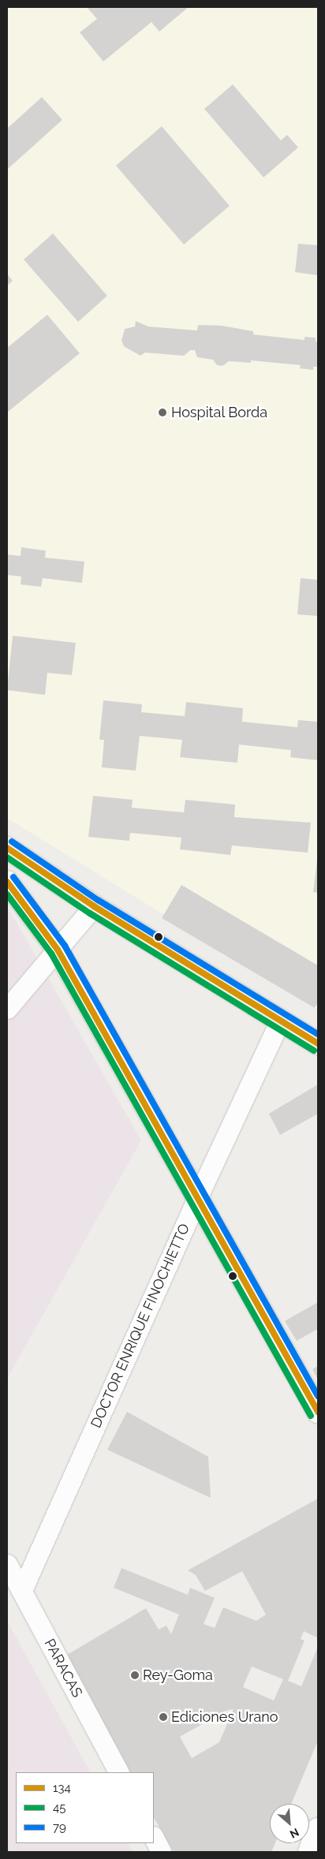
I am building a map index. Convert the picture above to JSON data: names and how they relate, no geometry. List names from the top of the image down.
{
  "streets": {
    "street": ["DOCTOR ENRIQUE FINOCHIETTO", "PARACAS"]
  },
  "crossings": [
    ["DOCTOR ENRIQUE FINOCHIETTO", "PARACAS"]
  ],
  "places": ["Hospital Borda", "Rey-Goma", "Ediciones Urano"],
  "lines": ["transit line 79", "transit line 134", "transit line 45"],
  "legend": ["134", "45", "79"],
  "north": "bottom right"
}
